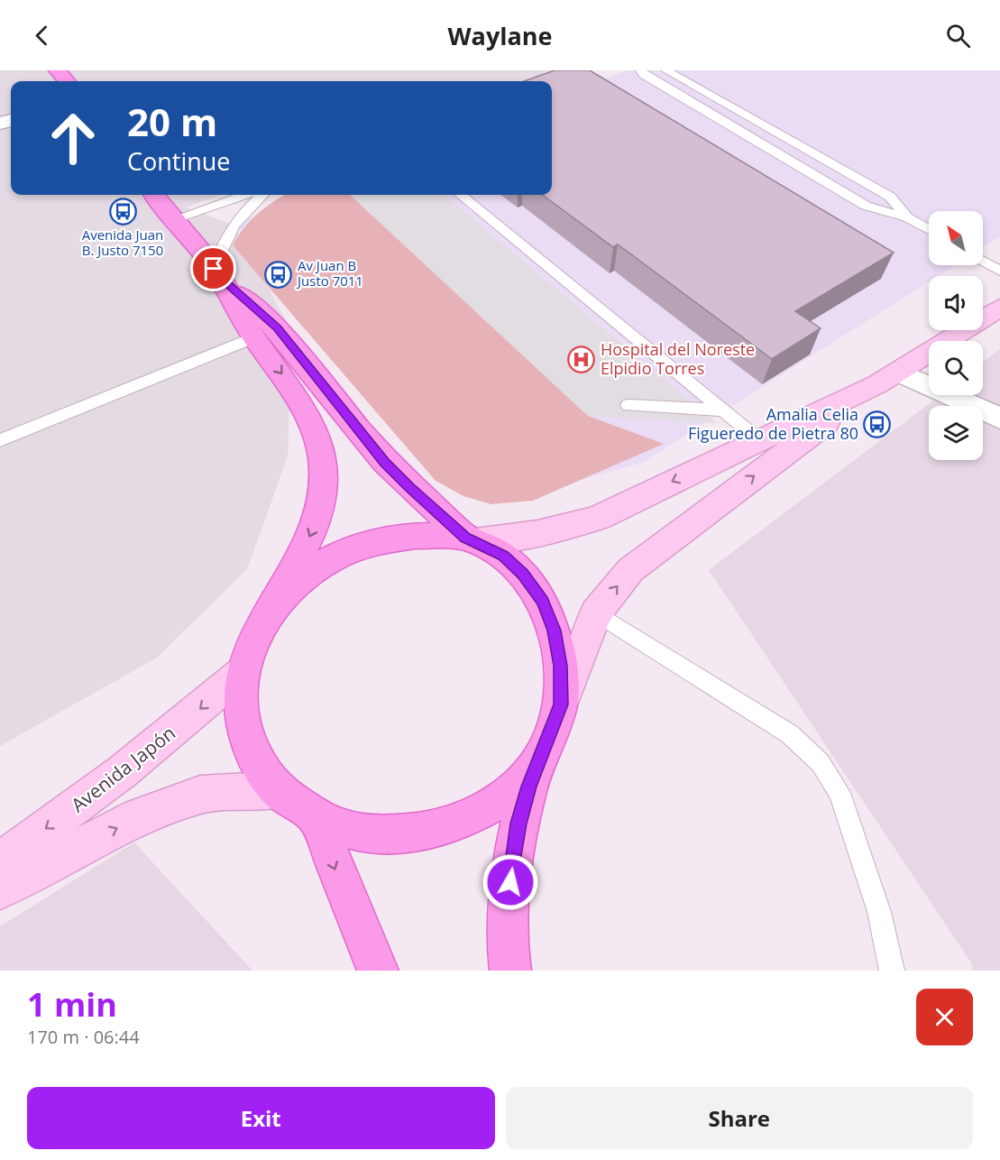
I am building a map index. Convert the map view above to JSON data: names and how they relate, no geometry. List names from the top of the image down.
{
  "streets": {
    "main road": ["Avenida Japón"]
  },
  "places": {
    "bus stop": ["Avenida Juan B. Justo 7150", "Av Juan B Justo 7011", "Amalia Celia Figueredo de Pietra 80"],
    "hospital": ["Hospital del Noreste Elpidio Torres"]
  },
  "north": "top left",
  "page": {
    "header": "Waylane",
    "turn": ["20 m", "Continue"],
    "heading": ["1 min", "170 m · 06:44"],
    "buttons": ["Exit", "Share"]
  }
}
